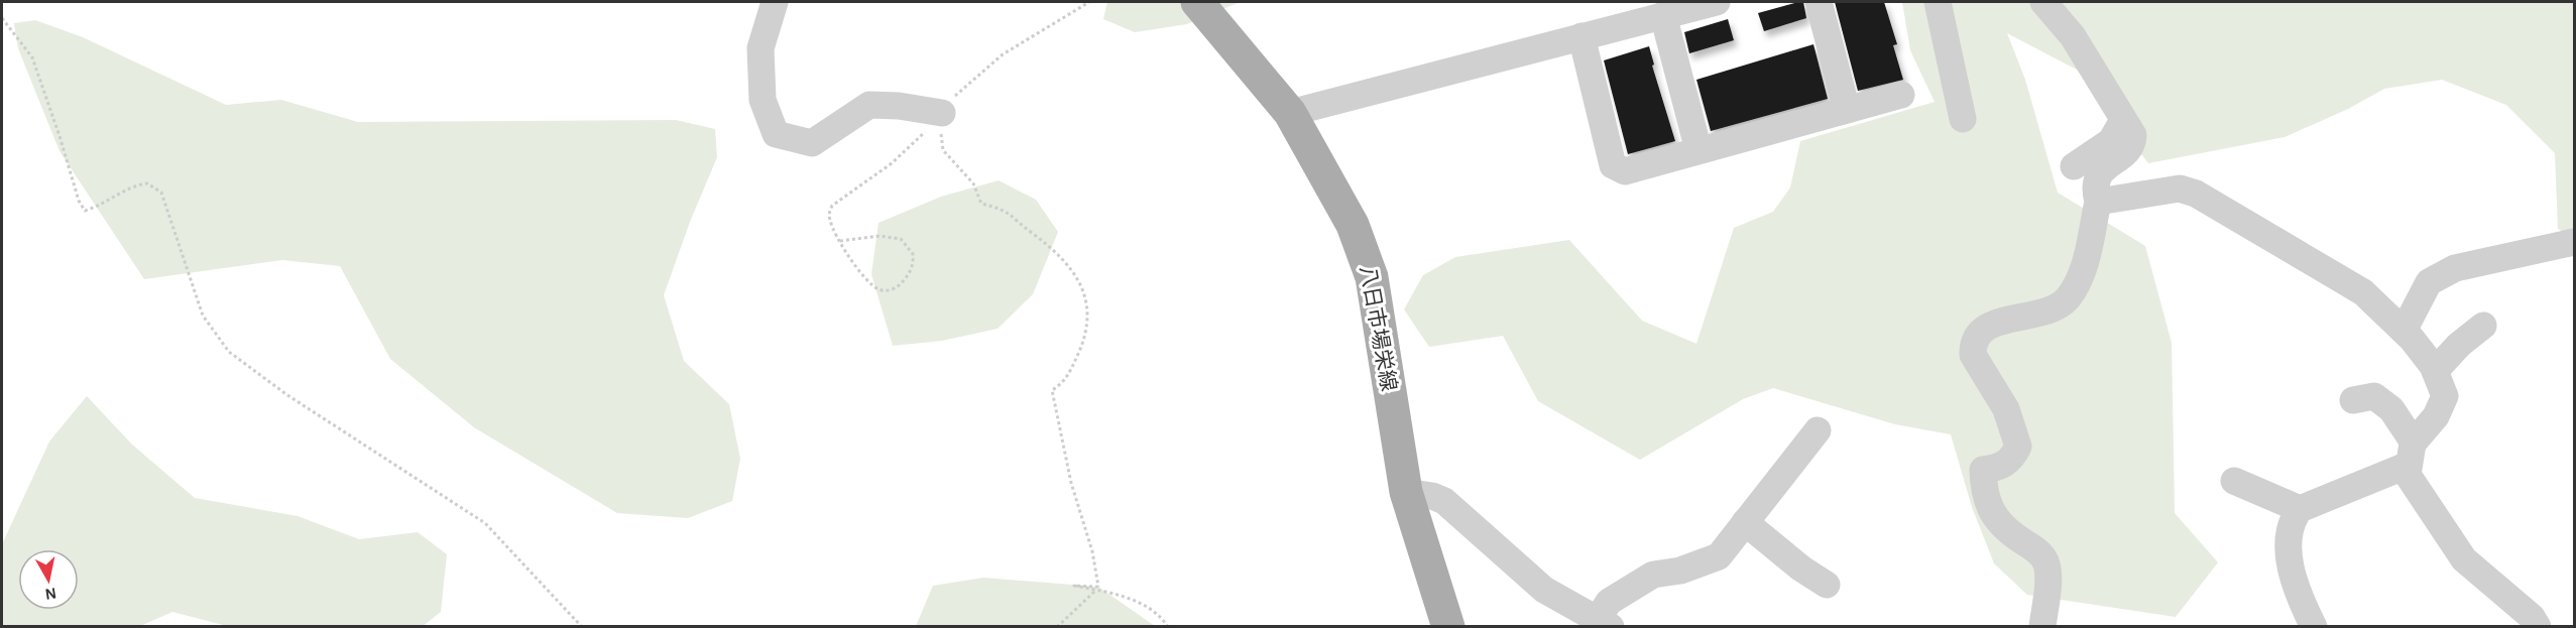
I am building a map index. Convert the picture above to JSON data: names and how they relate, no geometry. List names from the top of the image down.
{
  "streets": {
    "main road": ["八日市場栄線"]
  },
  "north": "bottom"
}
